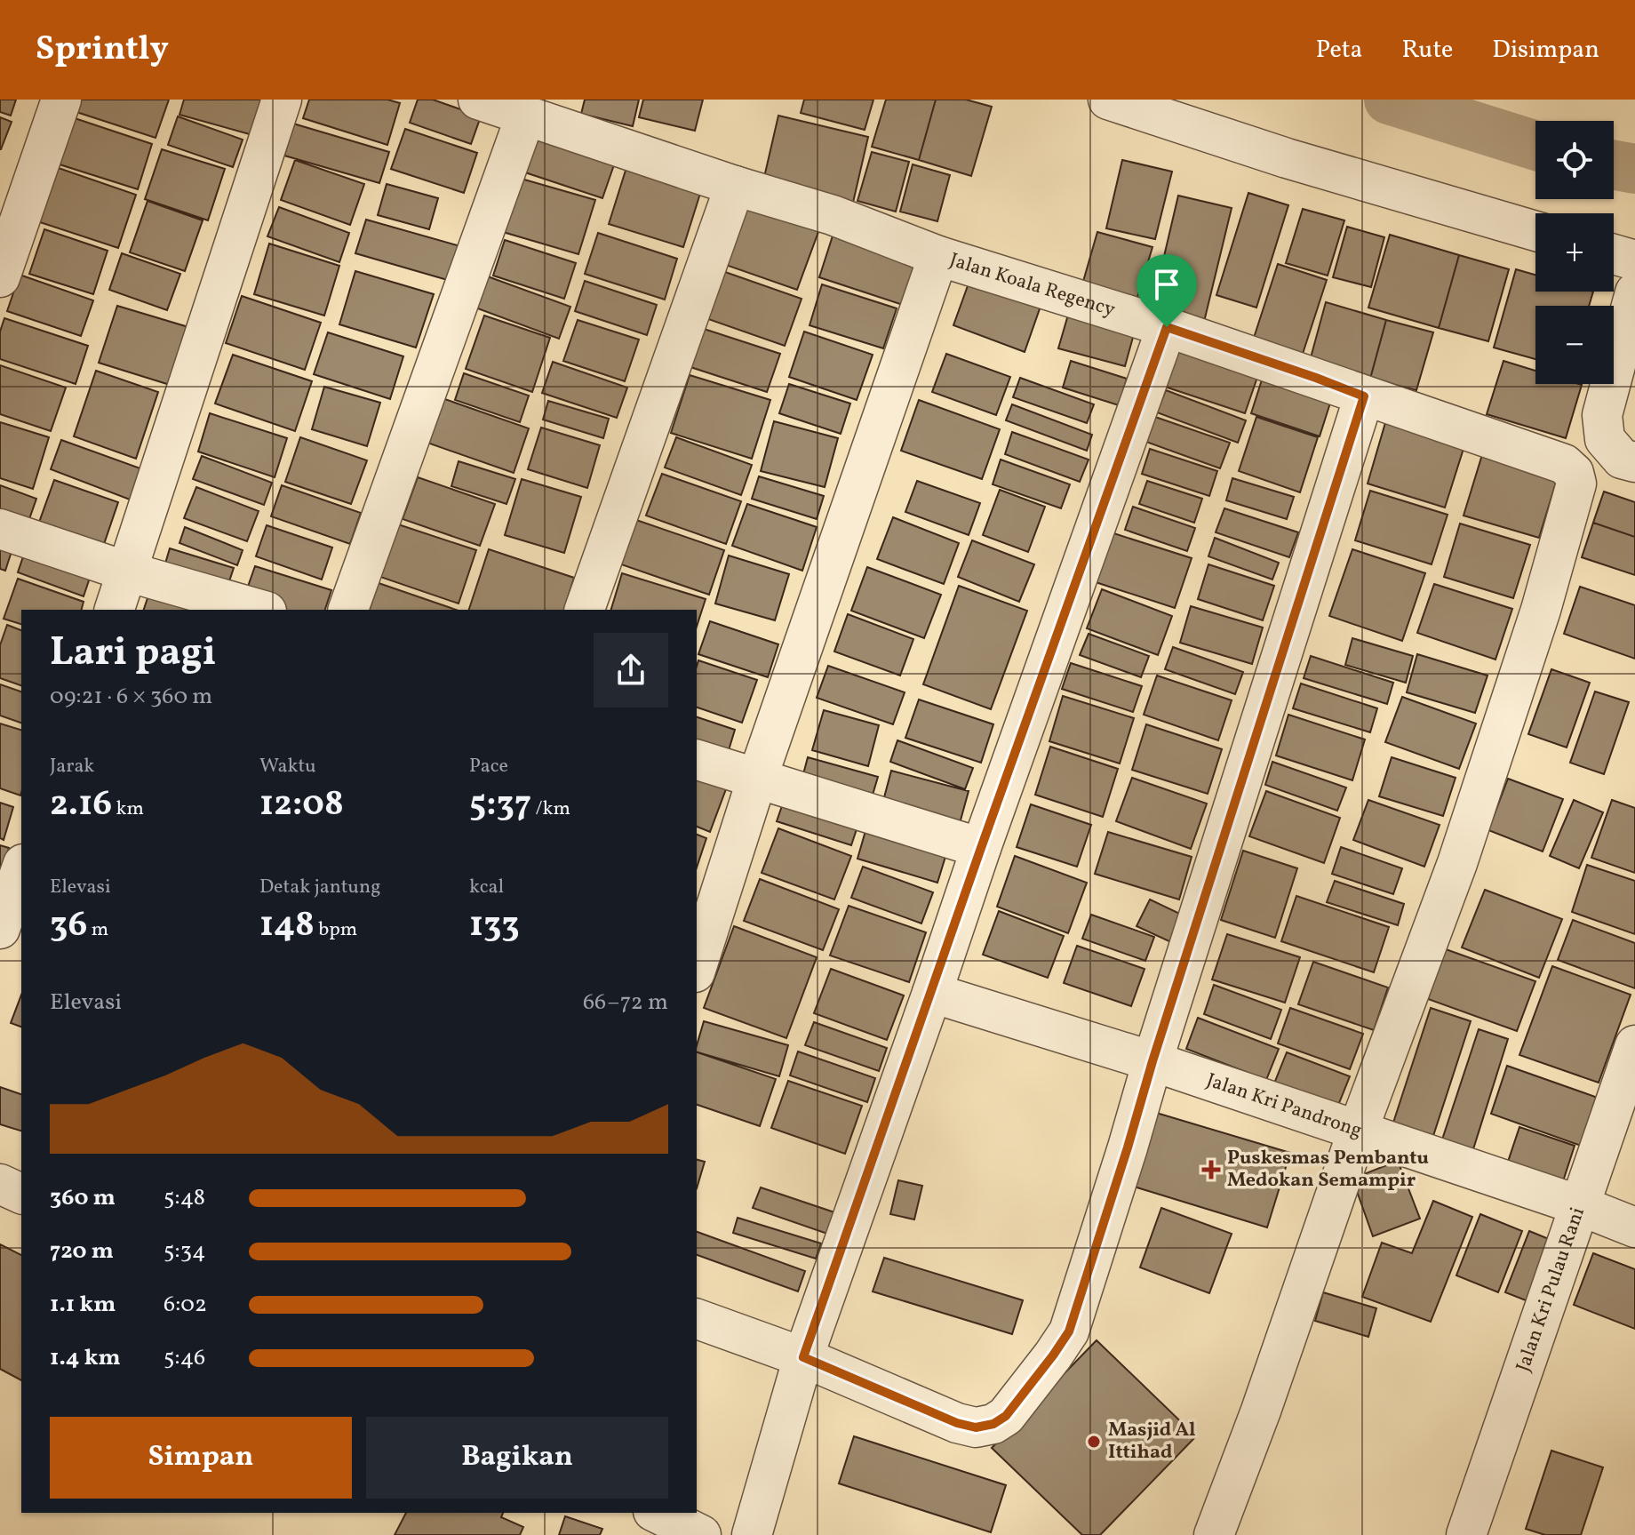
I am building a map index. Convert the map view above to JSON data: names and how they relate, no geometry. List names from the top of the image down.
{
  "streets": {
    "street": ["Jalan Koala Regency", "Jalan Kri Pandrong", "Jalan Kri Pulau Rani"]
  },
  "crossings": [
    ["Jalan Koala Regency", "Jalan Kri Pandrong"],
    ["Jalan Kri Pandrong", "Jalan Kri Pulau Rani"]
  ],
  "places": {
    "health": ["Puskesmas Pembantu Medokan Semampir"],
    "other": ["Masjid Al Ittihad"]
  },
  "page": {
    "header": "Sprintly",
    "nav": ["Peta", "Rute", "Disimpan"],
    "map_buttons": ["+", "−"],
    "heading": ["Lari pagi", "09:21 · 6 × 360 m"],
    "stats": [
      ["Jarak", "2.16 km"],
      ["Waktu", "12:08"],
      ["Pace", "5:37 /km"],
      ["Elevasi", "36 m"],
      ["Detak jantung", "148 bpm"],
      ["kcal", "133"]
    ],
    "chart": ["Elevasi", "66–72 m"],
    "list": [
      {
        "name": "360 m",
        "note": "5:48"
      },
      {
        "name": "720 m",
        "note": "5:34"
      },
      {
        "name": "1.1 km",
        "note": "6:02"
      },
      {
        "name": "1.4 km",
        "note": "5:46"
      }
    ],
    "buttons": ["Simpan", "Bagikan"]
  }
}
